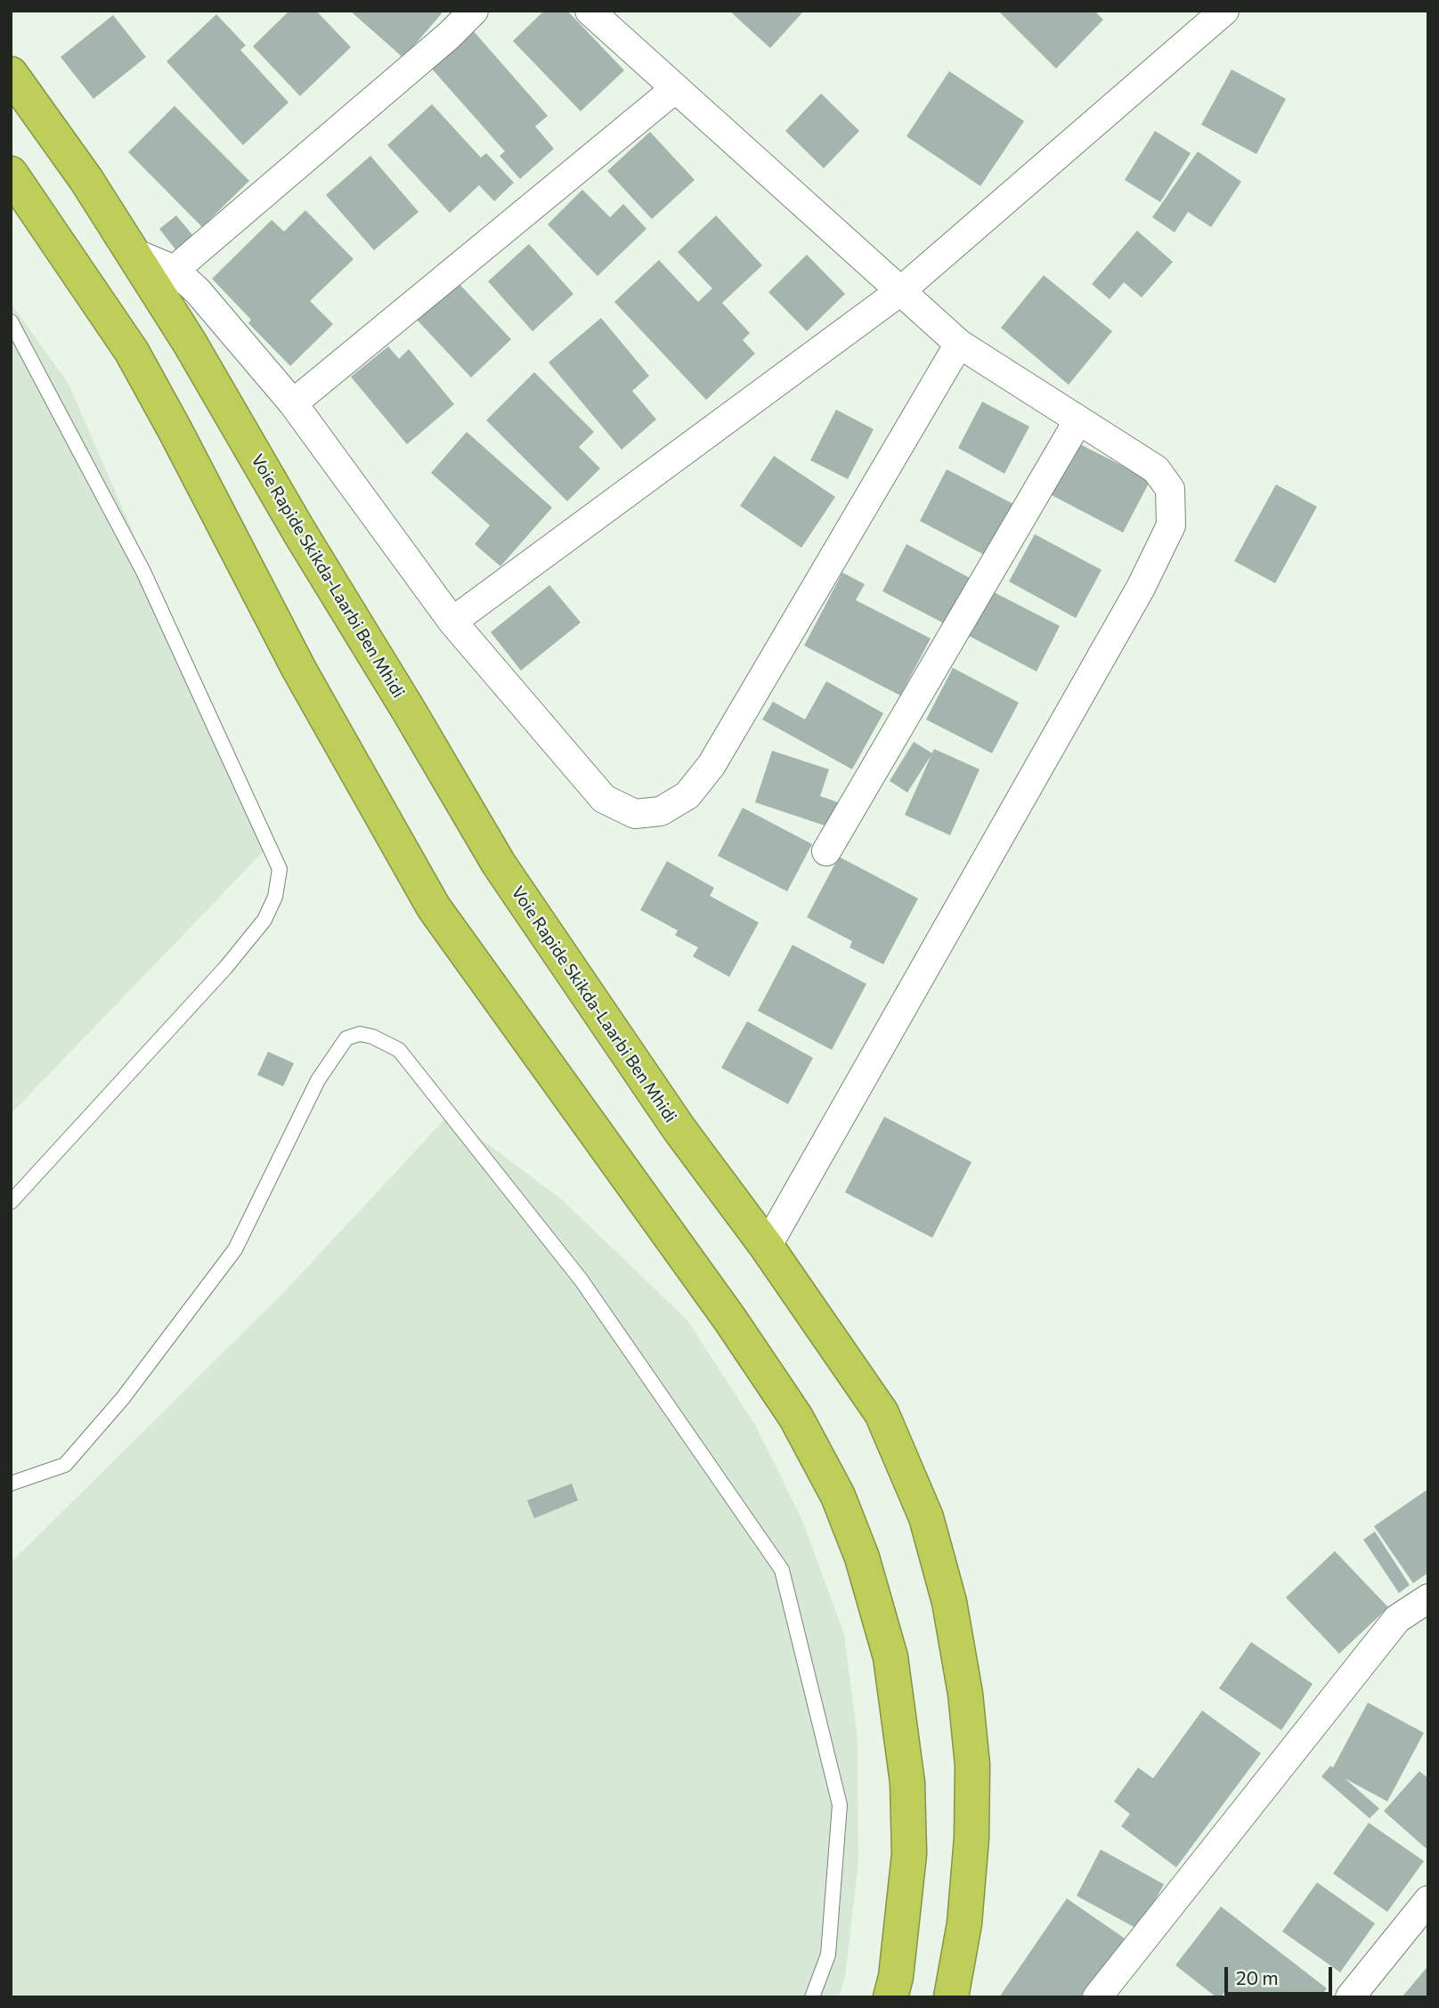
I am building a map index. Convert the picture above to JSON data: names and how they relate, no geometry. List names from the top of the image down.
{
  "streets": {
    "highway": ["Voie Rapide Skikda-Laarbi Ben Mhidi"]
  },
  "scale_bar": "20 m"
}
